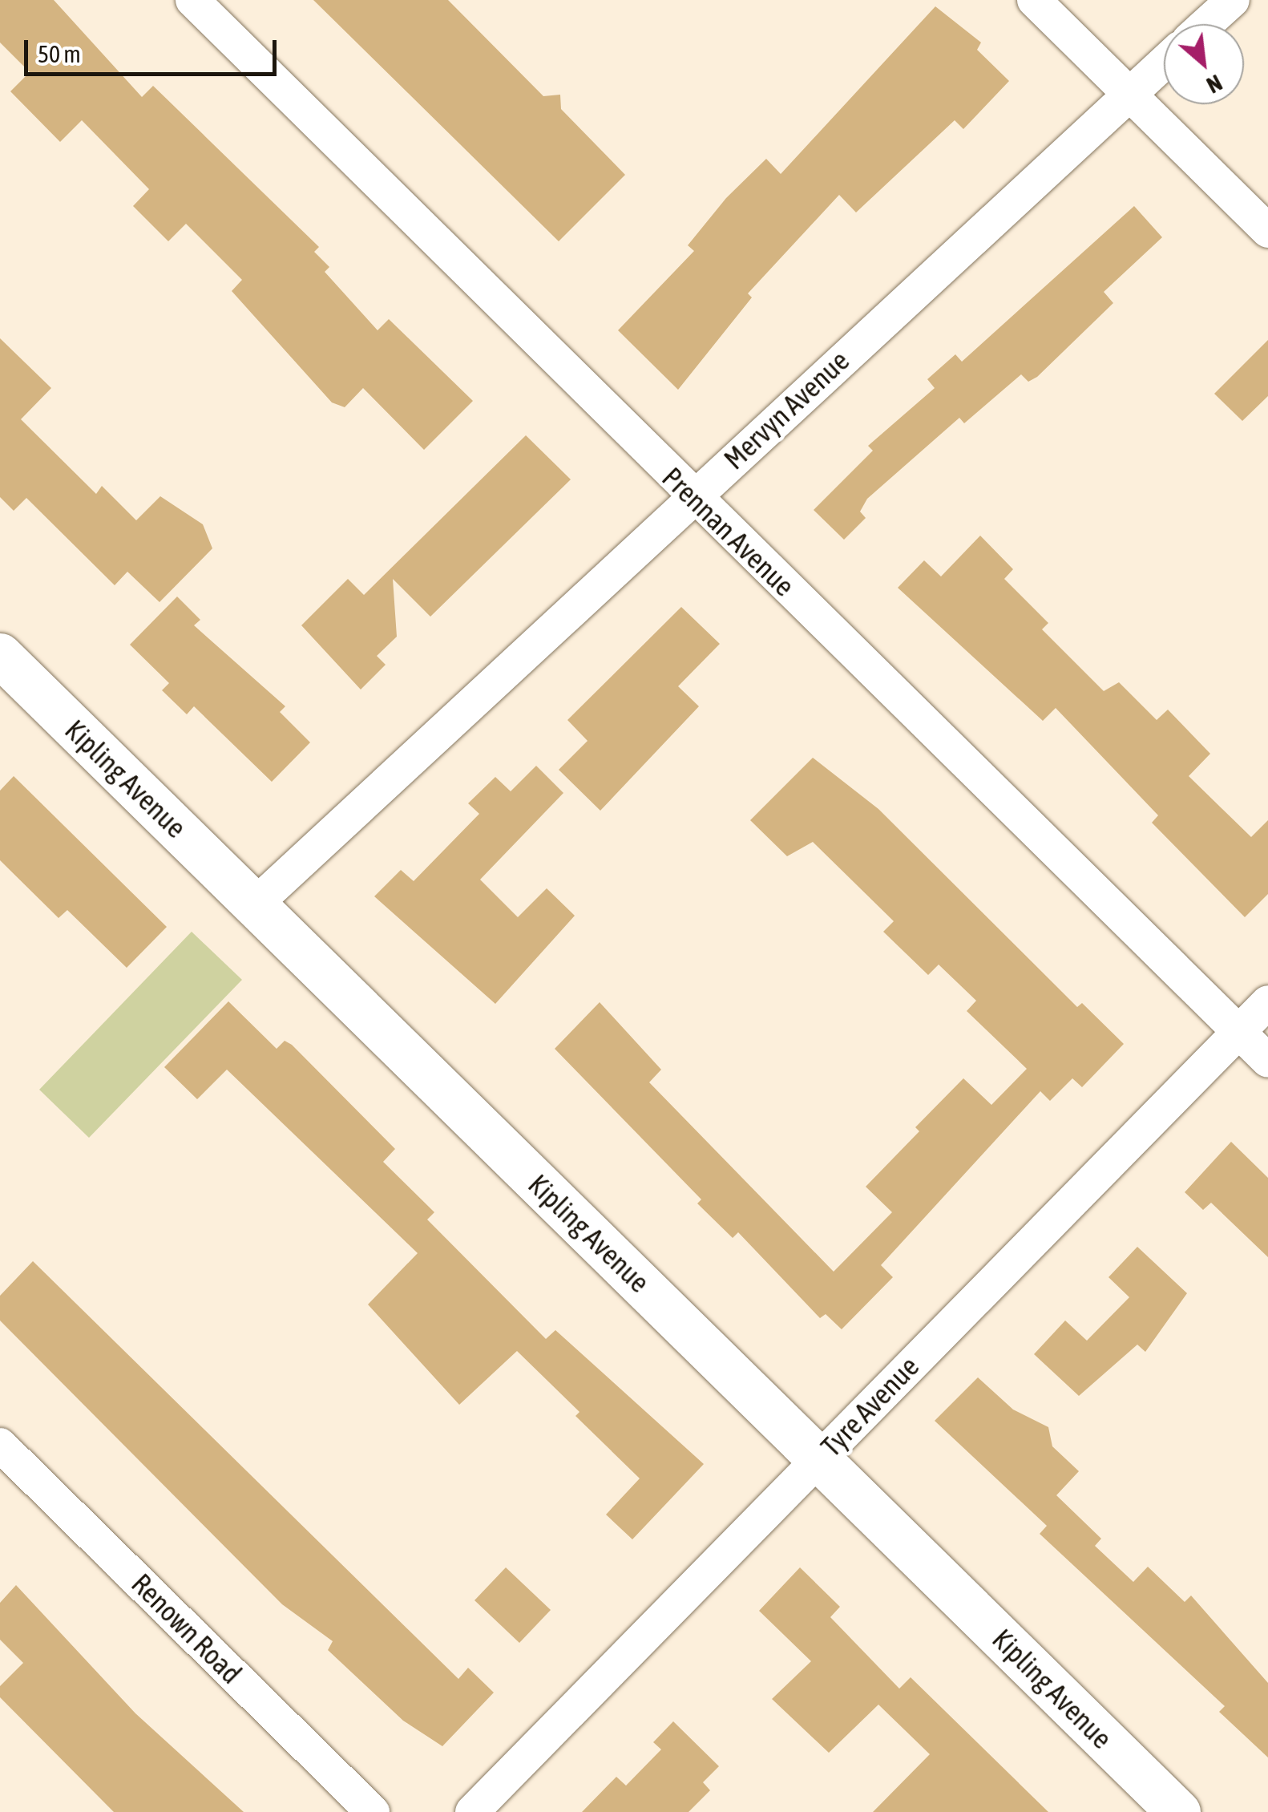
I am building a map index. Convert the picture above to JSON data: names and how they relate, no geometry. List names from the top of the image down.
{
  "streets": {
    "main road": ["Kipling Avenue"],
    "street": [
      "Mervyn Avenue",
      "Prennan Avenue",
      "Tyre Avenue",
      "Renown Road"
    ]
  },
  "crossings": [
    ["Mervyn Avenue", "Prennan Avenue"],
    ["Mervyn Avenue", "Kipling Avenue"],
    ["Prennan Avenue", "Tyre Avenue"],
    ["Kipling Avenue", "Tyre Avenue"]
  ],
  "scale_bar": "50 m",
  "north": "bottom right"
}
